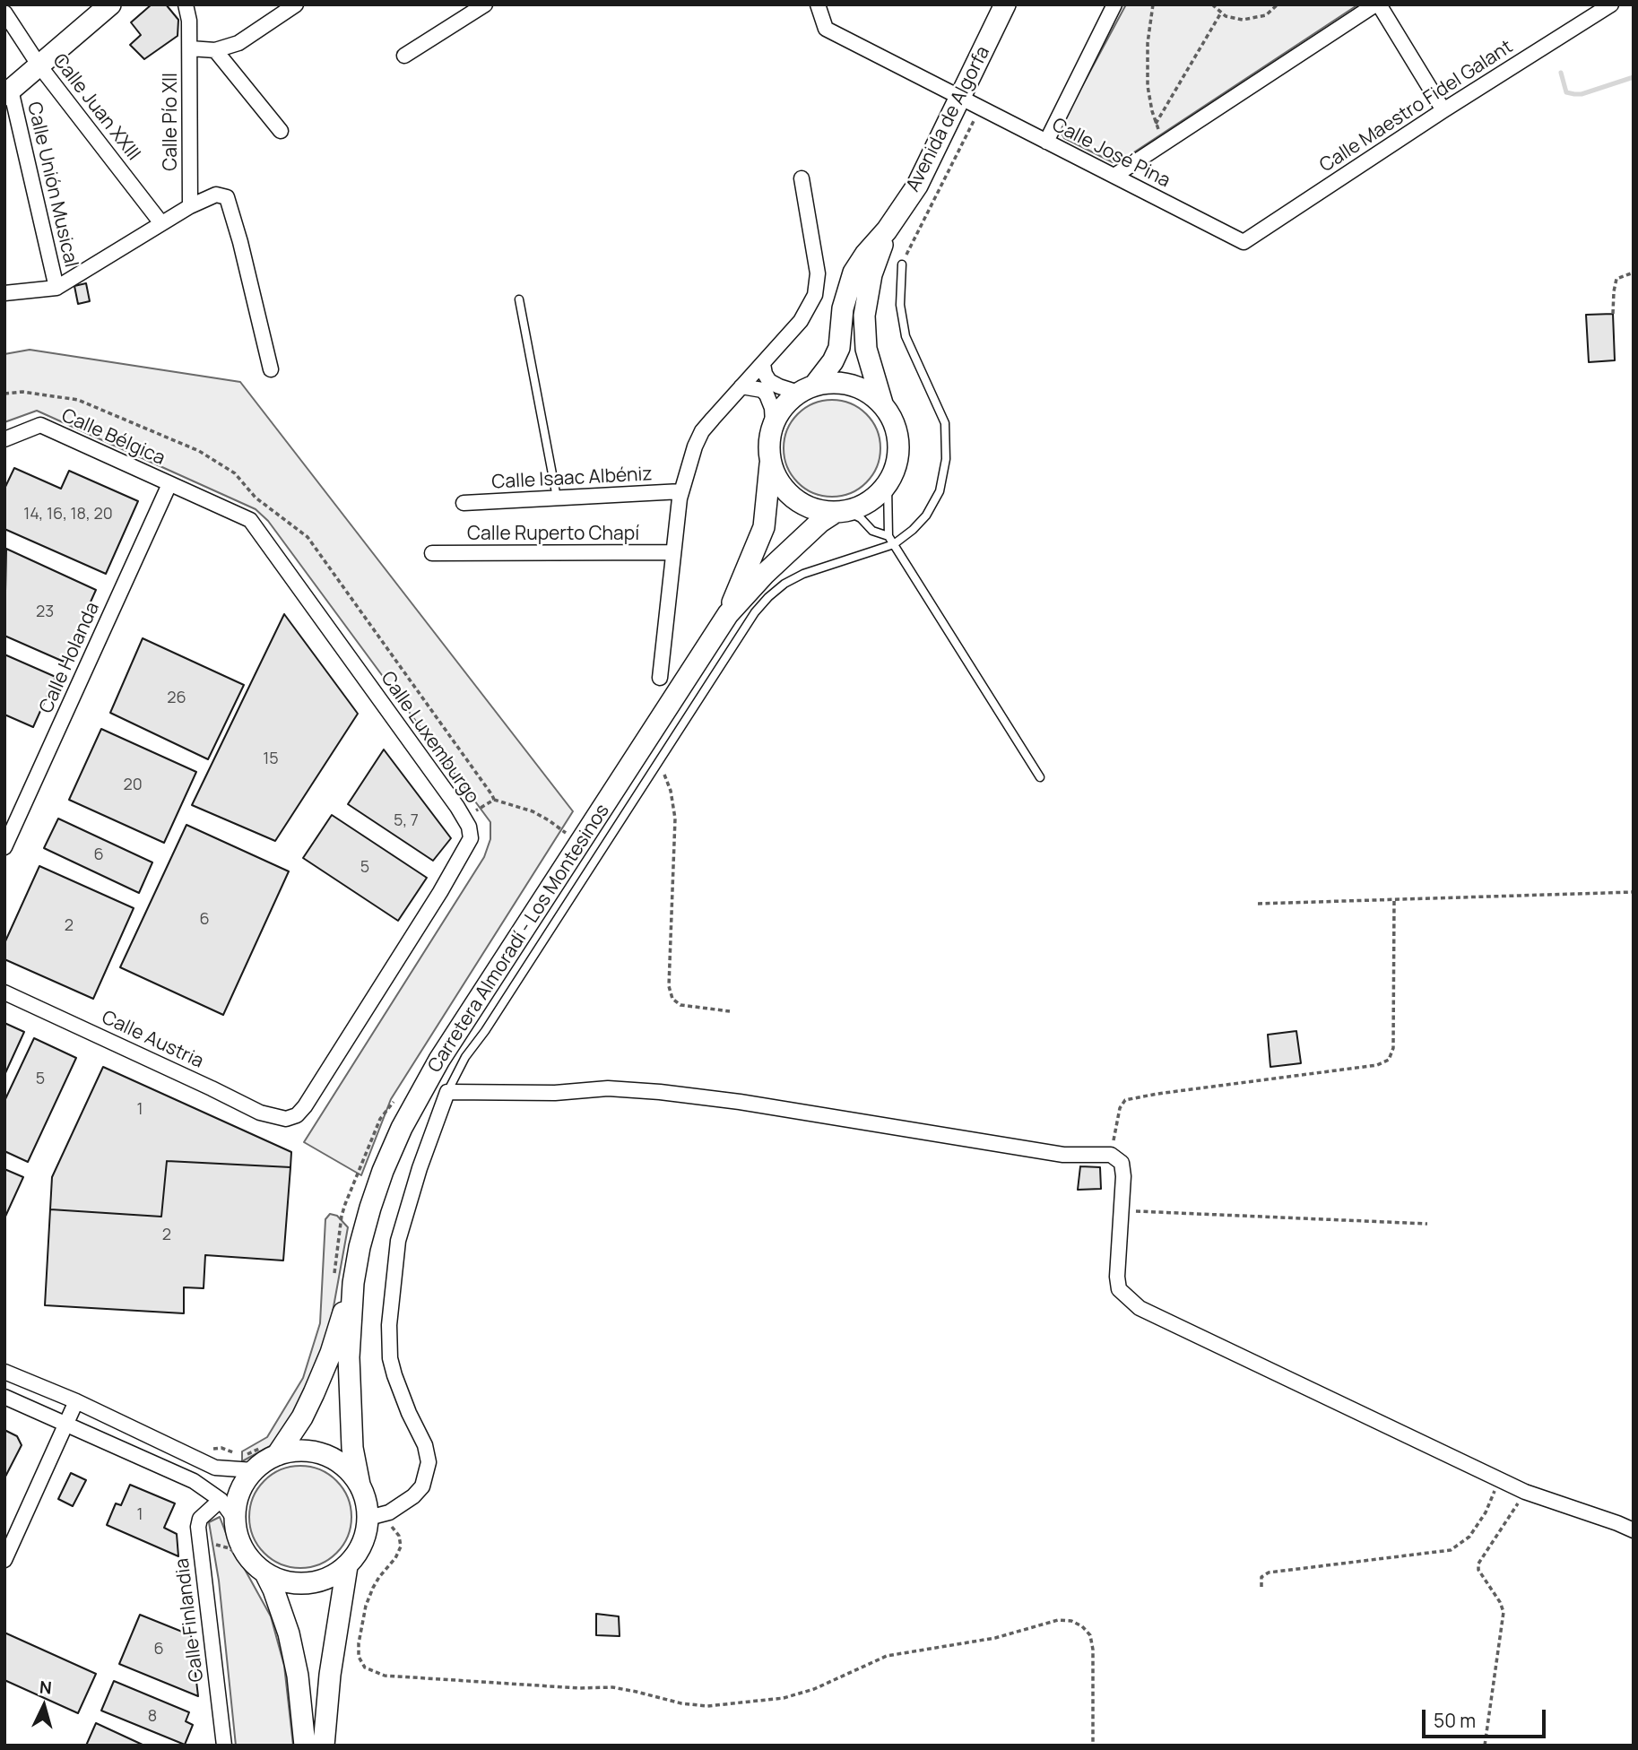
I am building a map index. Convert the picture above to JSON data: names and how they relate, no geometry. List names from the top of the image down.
{
  "streets": {
    "main road": ["Avenida de Algorfa", "Carretera Almoradí - Los Montesinos"],
    "street": [
      "Calle Maestro Fidel Galant",
      "Calle Juan XXIII",
      "Calle Pío XII",
      "Calle José Pina",
      "Calle Unión Musical",
      "Calle Bélgica",
      "Calle Isaac Albéniz",
      "Calle Ruperto Chapí",
      "Calle Holanda",
      "Calle Luxemburgo",
      "Calle Austria",
      "Calle Finlandia"
    ]
  },
  "crossings": [
    ["Calle Maestro Fidel Galant", "Calle José Pina"],
    ["Avenida de Algorfa", "Calle José Pina"],
    ["Avenida de Algorfa", "Carretera Almoradí - Los Montesinos"],
    ["Calle Bélgica", "Calle Holanda"],
    ["Calle Bélgica", "Calle Luxemburgo"],
    ["Calle Holanda", "Calle Luxemburgo"],
    ["Calle Luxemburgo", "Calle Austria"]
  ],
  "house_numbers": [
    "14, 16, 18, 20",
    "23",
    "26",
    "15",
    "20",
    "5, 7",
    "6",
    "5",
    "6",
    "2",
    "5",
    "1",
    "2",
    "1",
    "6",
    "8"
  ],
  "scale_bar": "50 m",
  "north": "top"
}
